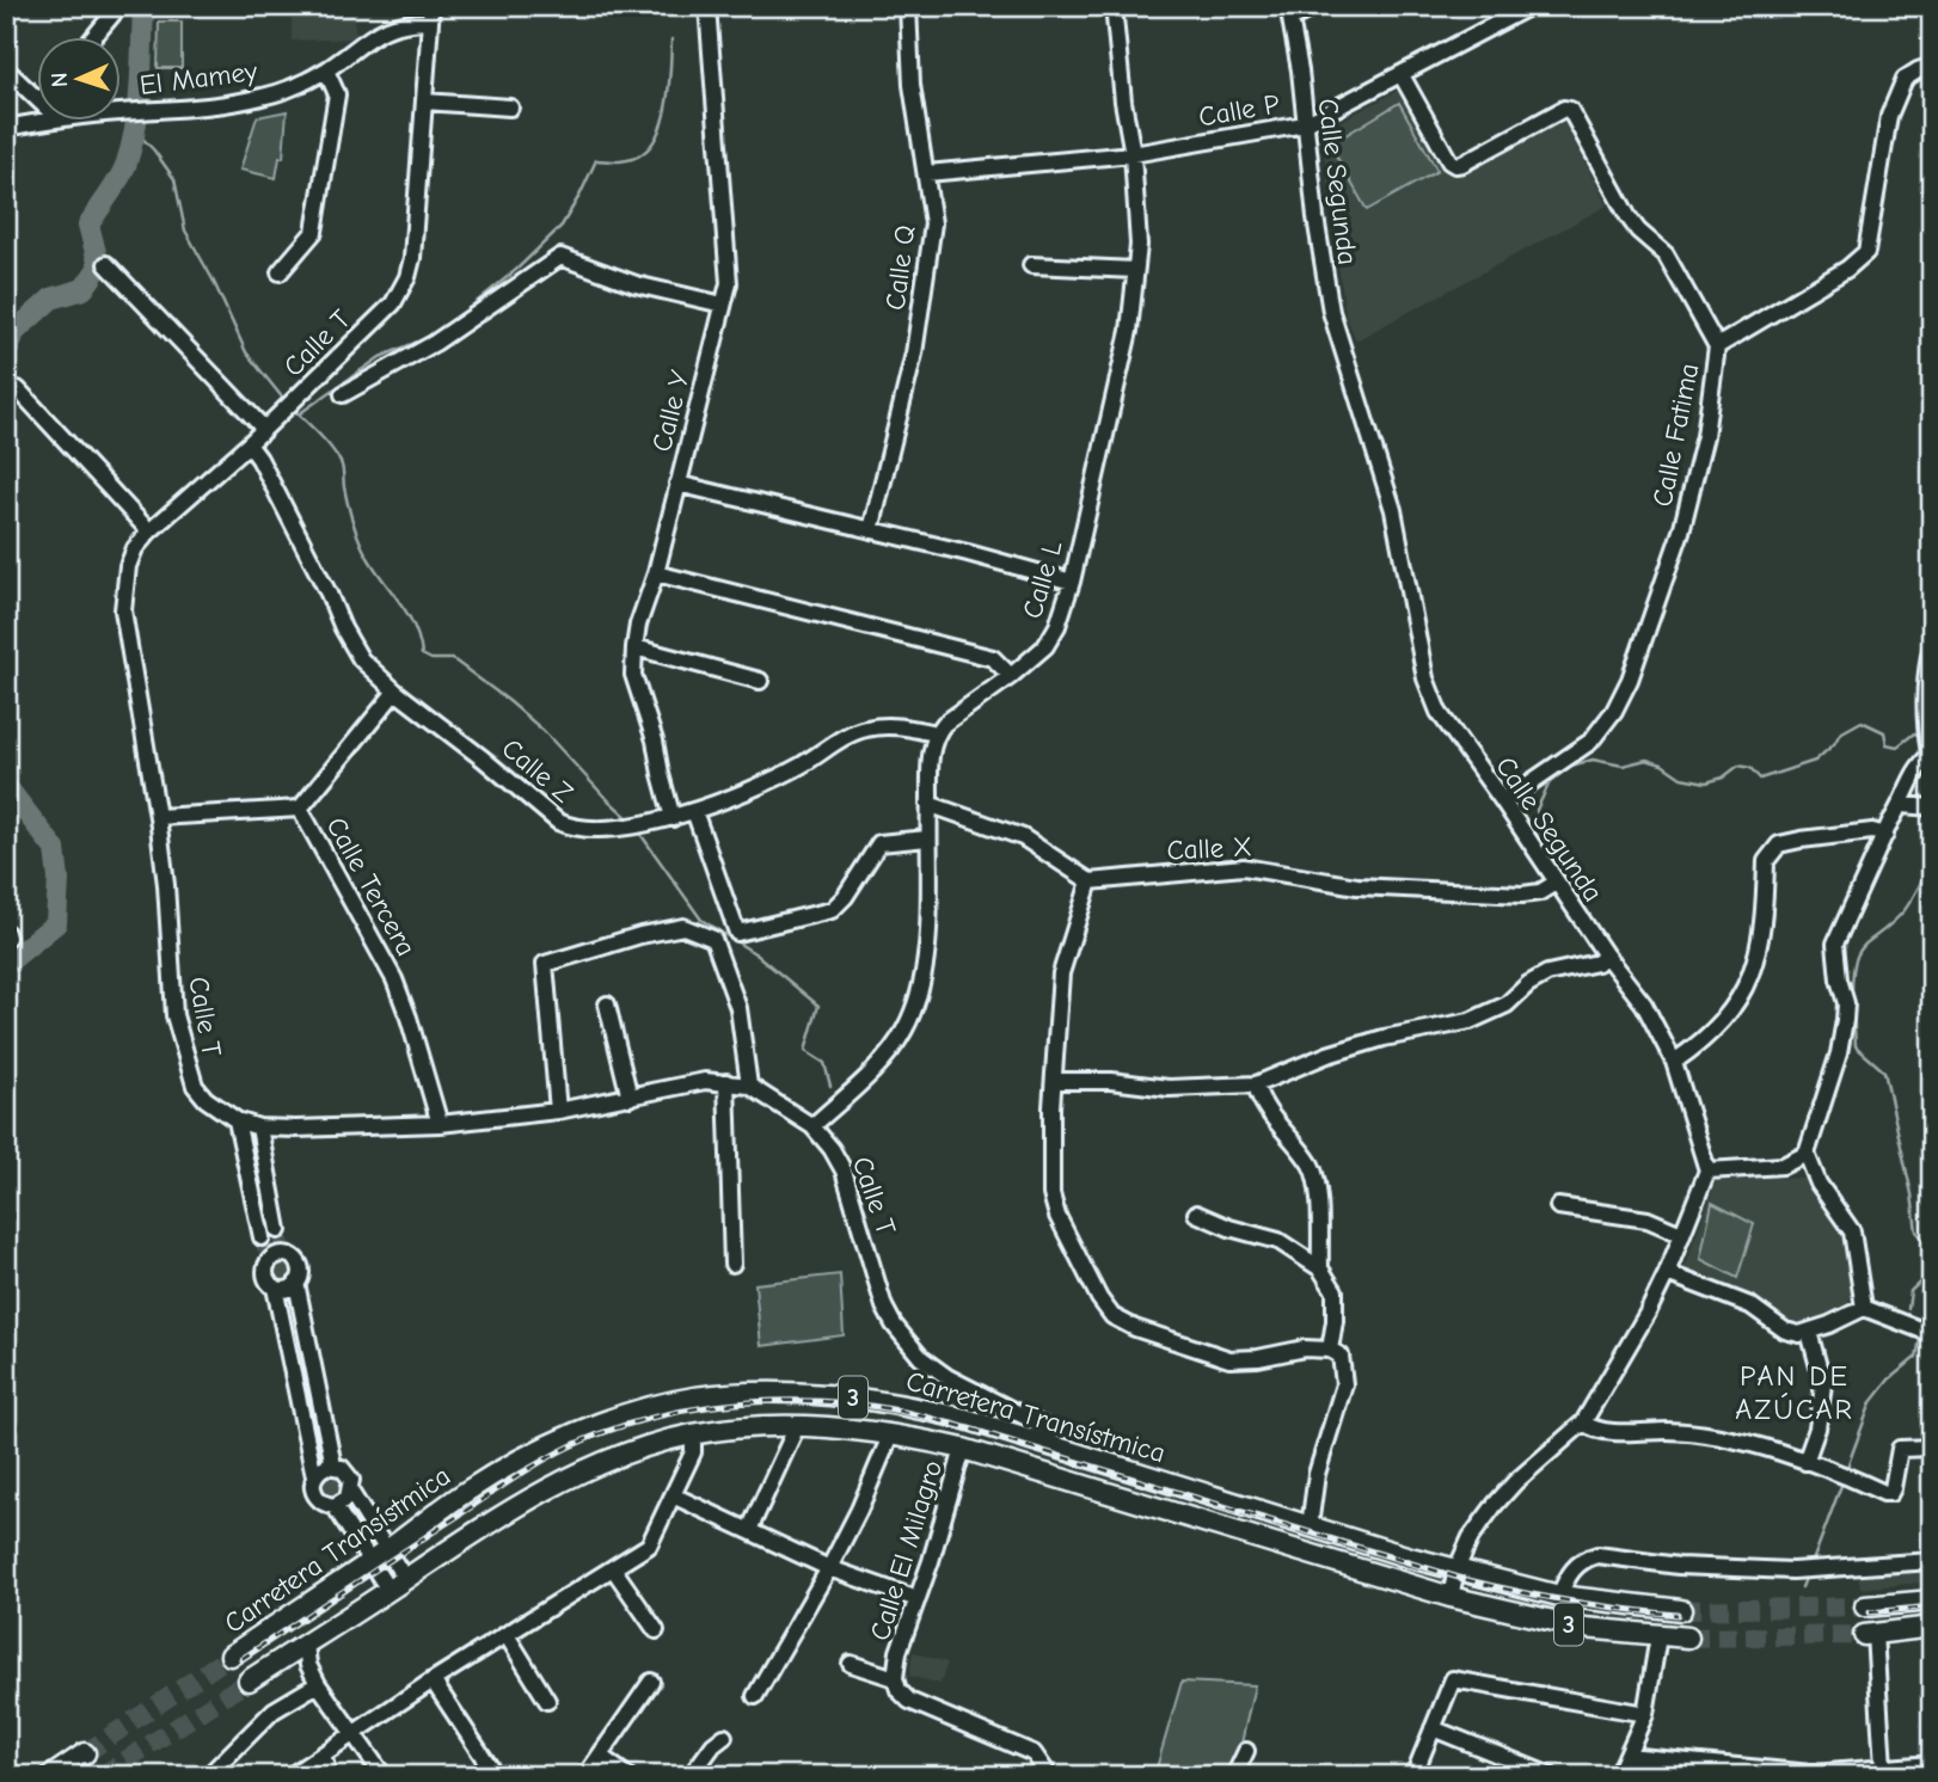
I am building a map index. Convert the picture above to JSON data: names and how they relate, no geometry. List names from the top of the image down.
{
  "streets": {
    "main road": ["3", "Carretera Transístmica"],
    "street": [
      "El Mamey",
      "Calle P",
      "Calle Segunda",
      "Calle Q",
      "Calle T",
      "Calle Y",
      "Calle Fatima",
      "Calle L",
      "Calle Z",
      "Calle X",
      "Calle Tercera",
      "Calle El Milagro"
    ]
  },
  "crossings": [
    ["El Mamey", "Calle T"],
    ["Calle P", "Calle Segunda"],
    ["Calle P", "Calle Q"],
    ["Calle P", "Calle L"],
    ["Calle Segunda", "Calle Fatima"],
    ["Calle Segunda", "Calle X"],
    ["Calle T", "Calle Z"],
    ["Calle T", "Calle Tercera"],
    ["Calle T", "Carretera Transístmica"],
    ["Calle Y", "Calle Z"],
    ["Calle L", "Calle Z"],
    ["Carretera Transístmica", "Calle El Milagro"]
  ],
  "districts": ["PAN DE AZÚCAR"],
  "north": "left"
}
